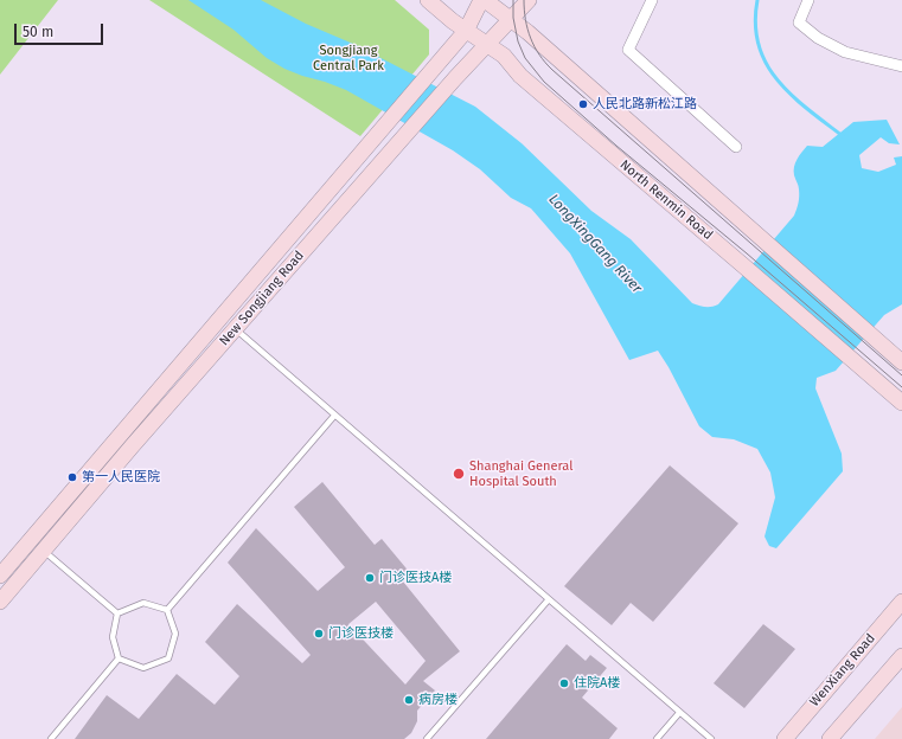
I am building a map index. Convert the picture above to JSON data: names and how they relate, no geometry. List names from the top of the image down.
{
  "streets": {
    "main road": ["North Renmin Road", "New Songjiang Road", "WenXiang Road"]
  },
  "crossings": [
    ["North Renmin Road", "New Songjiang Road"]
  ],
  "water": ["LongXingGang River"],
  "parks": ["Songjiang Central Park"],
  "places": [
    "人民北路新松江路",
    "Shanghai General Hospital South",
    "第一人民医院",
    "门诊医技A楼",
    "门诊医技楼",
    "住院A楼",
    "病房楼"
  ],
  "scale_bar": "50 m"
}
